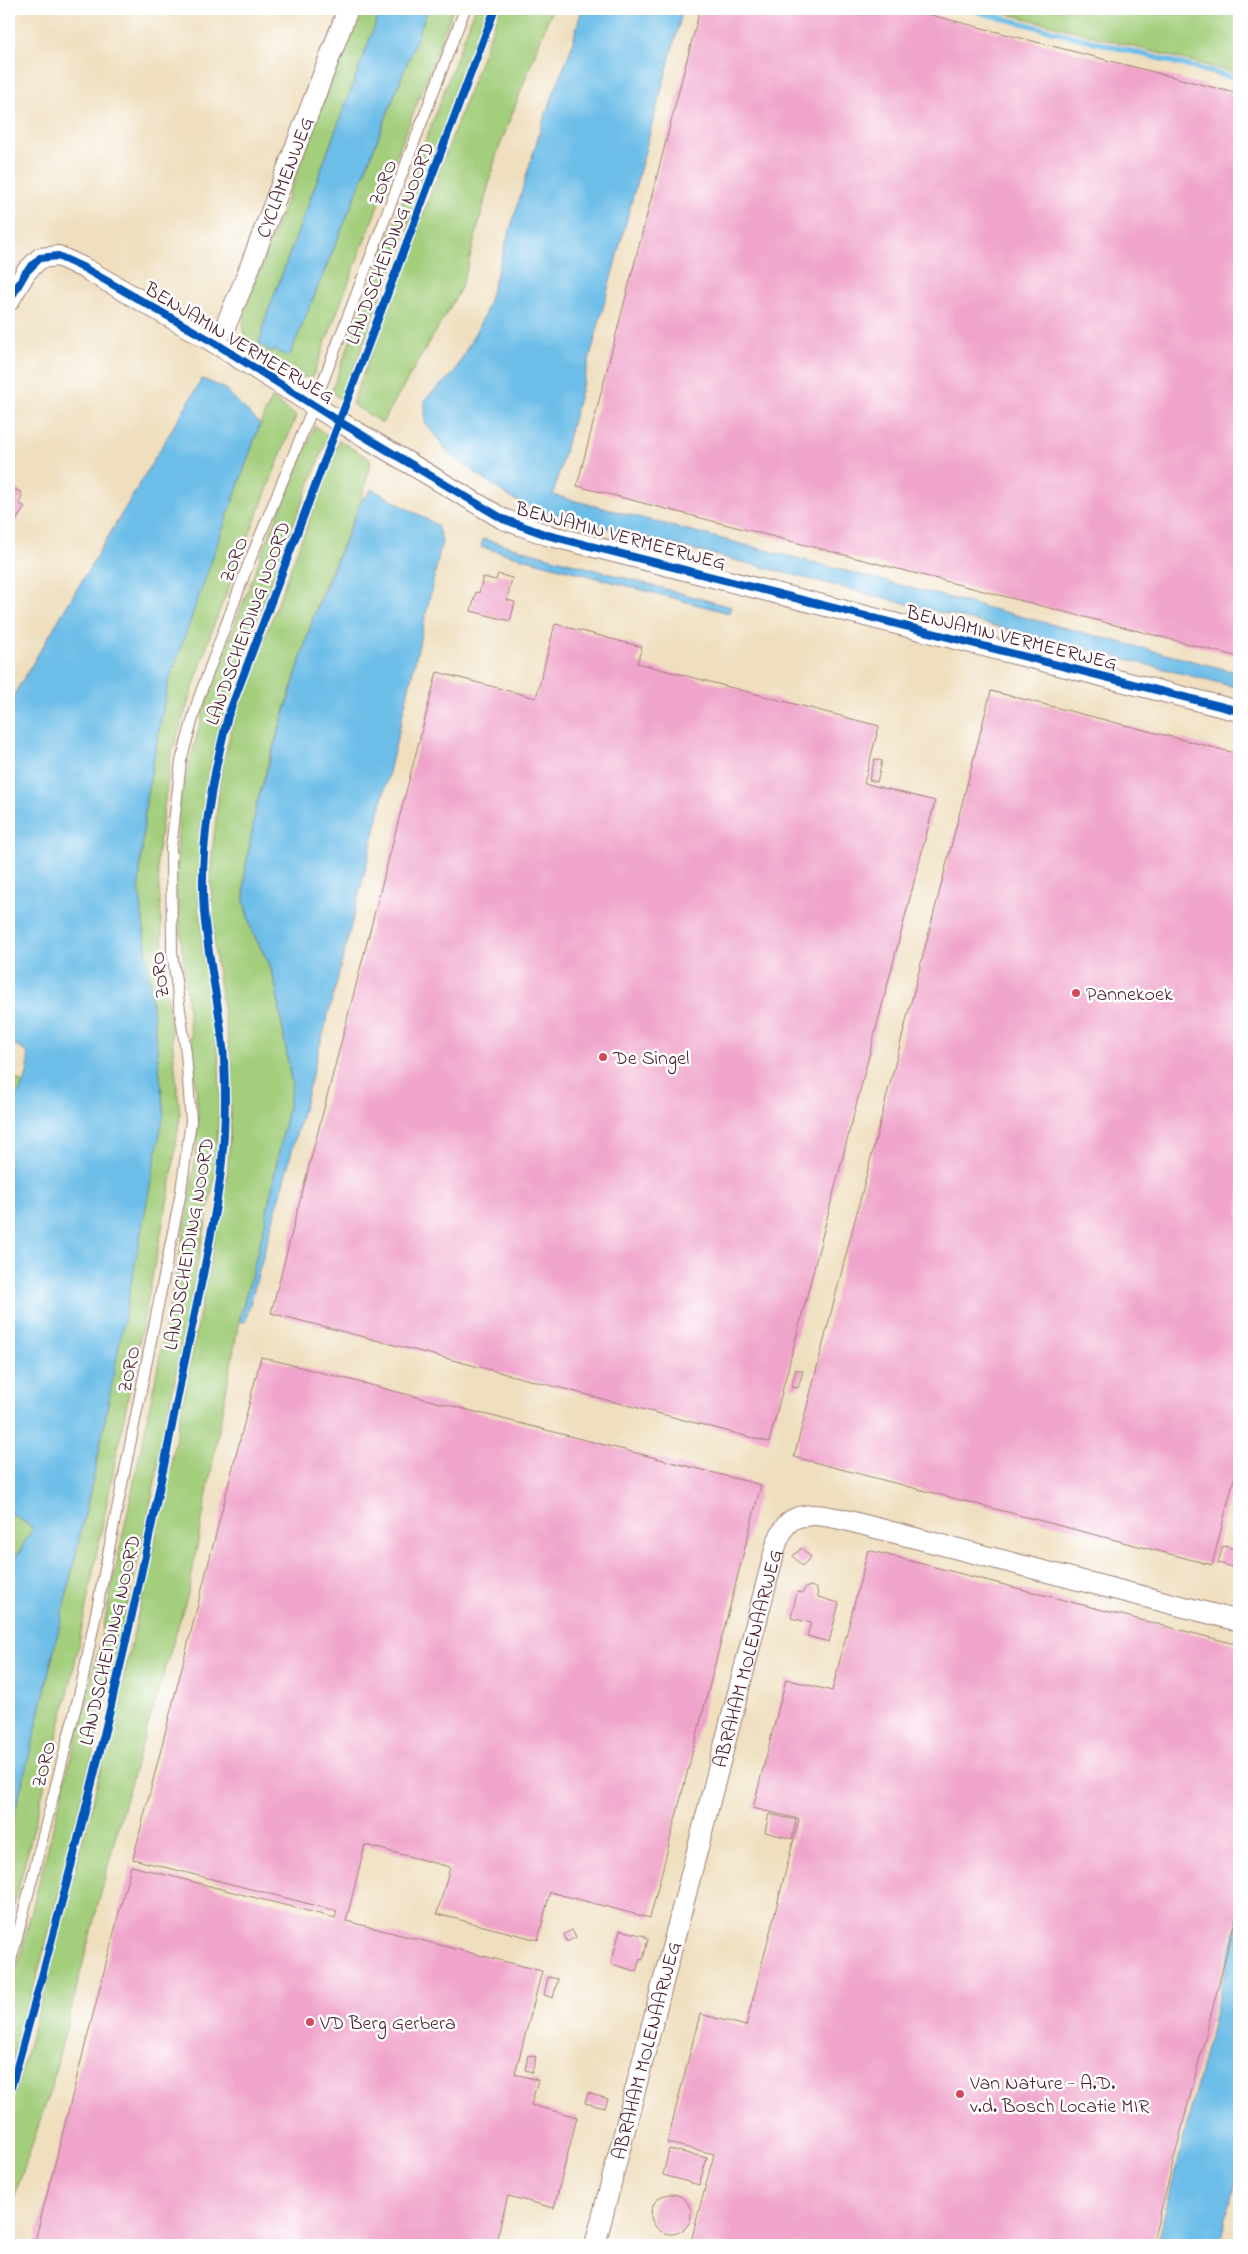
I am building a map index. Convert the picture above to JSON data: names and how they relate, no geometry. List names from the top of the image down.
{
  "streets": {
    "street": ["CYCLAMENWEG", "BENJAMIN VERMEERWEG", "ABRAHAM MOLENAARWEG"],
    "lane": ["ZORO"],
    "cycle path": ["LANDSCHEIDING NOORD"]
  },
  "crossings": [
    ["CYCLAMENWEG", "BENJAMIN VERMEERWEG"],
    ["ZORO", "BENJAMIN VERMEERWEG"]
  ],
  "places": [
    "Pannekoek",
    "De Singel",
    "VD Berg Gerbera",
    "Van Nature - A.D. v.d. Bosch Locatie MIR"
  ]
}
